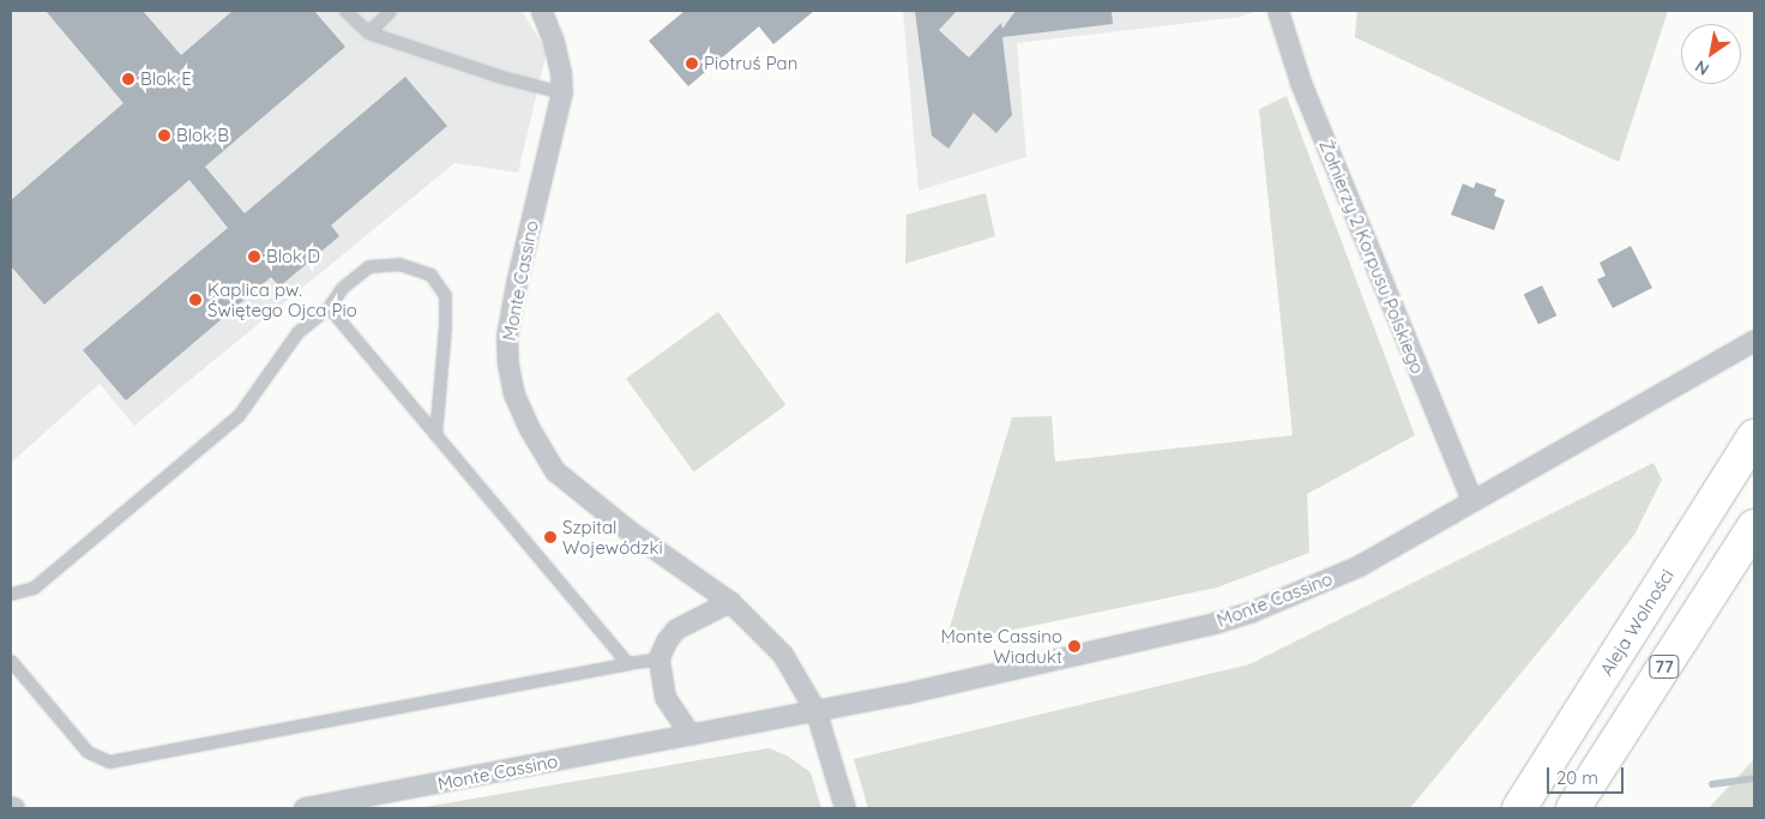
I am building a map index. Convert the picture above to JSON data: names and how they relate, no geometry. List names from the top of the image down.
{
  "streets": {
    "highway": ["Aleja Wolności", "77"],
    "street": ["Żołnierzy 2 Korpusu Polskiego", "Monte Cassino"]
  },
  "crossings": [
    ["Żołnierzy 2 Korpusu Polskiego", "Monte Cassino"]
  ],
  "places": [
    "Piotruś Pan",
    "Blok E",
    "Blok B",
    "Blok D",
    "Kaplica pw. Świętego Ojca Pio",
    "Szpital Wojewódzki",
    "Monte Cassino Wiadukt"
  ],
  "scale_bar": "20 m",
  "north": "bottom left"
}
